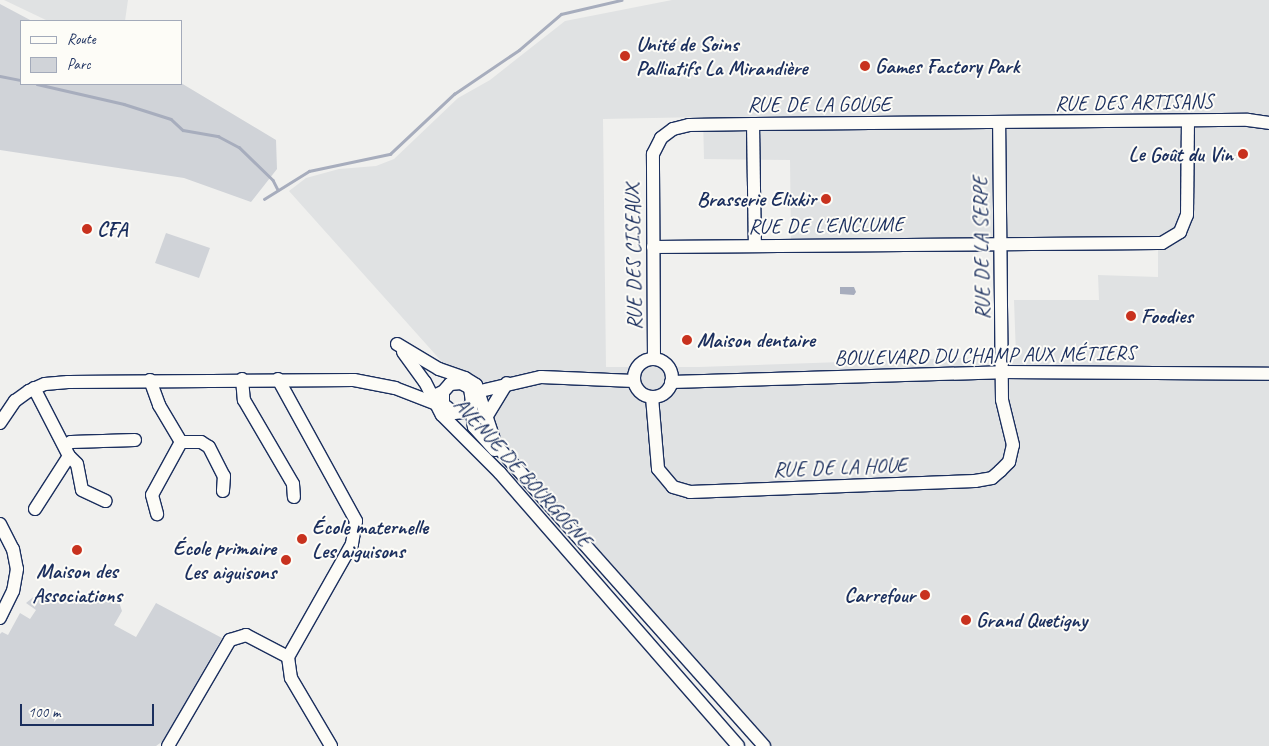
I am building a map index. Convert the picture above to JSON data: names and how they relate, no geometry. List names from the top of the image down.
{
  "streets": {
    "street": [
      "RUE DES ARTISANS",
      "RUE DE LA GOUGE",
      "RUE DE L'ENCLUME",
      "RUE DE LA SERPE",
      "RUE DES CISEAUX",
      "BOULEVARD DU CHAMP AUX MÉTIERS",
      "RUE DE LA HOUE",
      "AVENUE DE BOURGOGNE"
    ]
  },
  "crossings": [
    ["RUE DES ARTISANS", "RUE DE LA GOUGE"],
    ["RUE DES ARTISANS", "RUE DE L'ENCLUME"],
    ["RUE DES ARTISANS", "RUE DE LA SERPE"],
    ["RUE DE LA GOUGE", "RUE DE LA SERPE"],
    ["RUE DE LA GOUGE", "RUE DES CISEAUX"],
    ["RUE DE L'ENCLUME", "RUE DE LA SERPE"],
    ["RUE DE L'ENCLUME", "RUE DES CISEAUX"],
    ["RUE DE LA SERPE", "BOULEVARD DU CHAMP AUX MÉTIERS"],
    ["RUE DE LA SERPE", "RUE DE LA HOUE"],
    ["RUE DES CISEAUX", "BOULEVARD DU CHAMP AUX MÉTIERS"],
    ["RUE DES CISEAUX", "RUE DE LA HOUE"],
    ["BOULEVARD DU CHAMP AUX MÉTIERS", "RUE DE LA HOUE"]
  ],
  "places": [
    "Unité de Soins Palliatifs La Mirandière",
    "Games Factory Park",
    "Le Goût du Vin",
    "Brasserie Elixkir",
    "CFA",
    "Foodies",
    "Maison dentaire",
    "École maternelle Les aiguisons",
    "Maison des Associations",
    "École primaire Les aiguisons",
    "Carrefour",
    "Grand Quetigny"
  ],
  "legend": ["Route", "Parc"],
  "scale_bar": "100 m"
}
